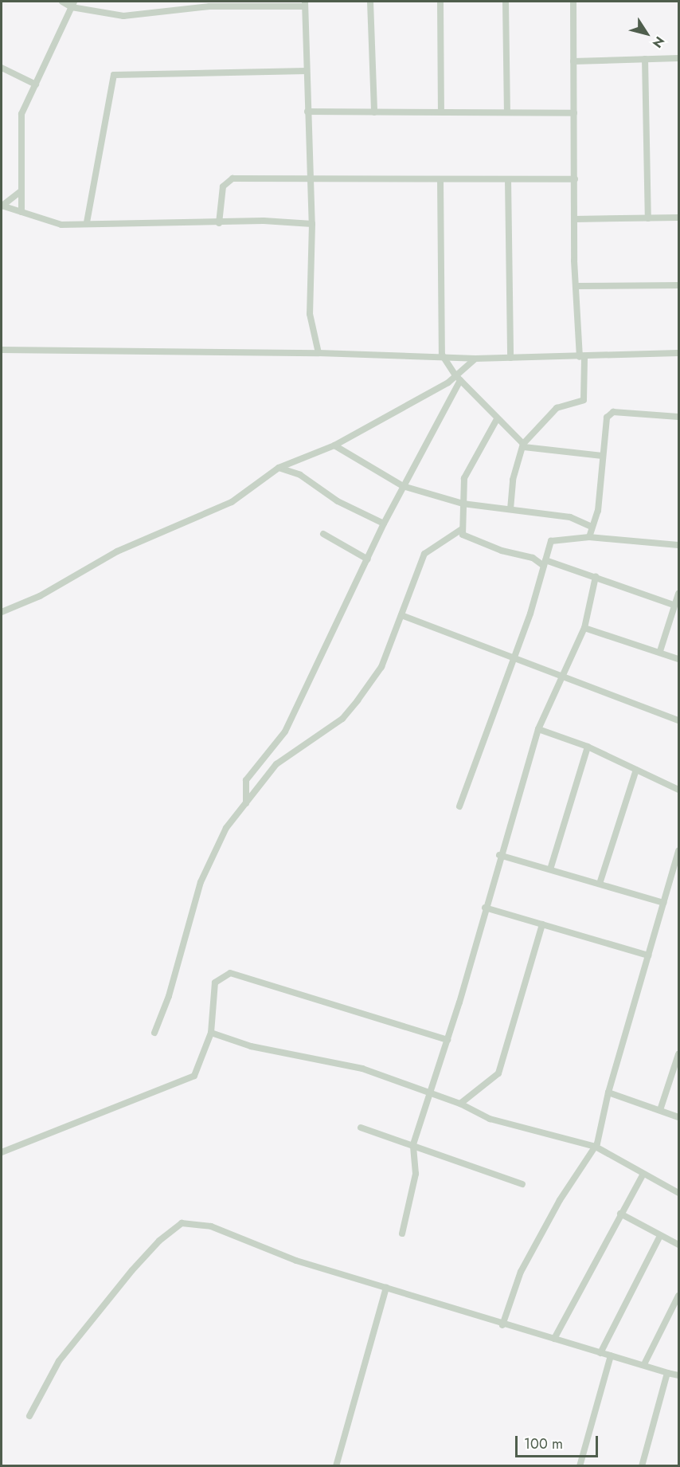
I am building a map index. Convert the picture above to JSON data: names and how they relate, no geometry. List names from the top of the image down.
{
  "scale_bar": "100 m",
  "north": "bottom right"
}
